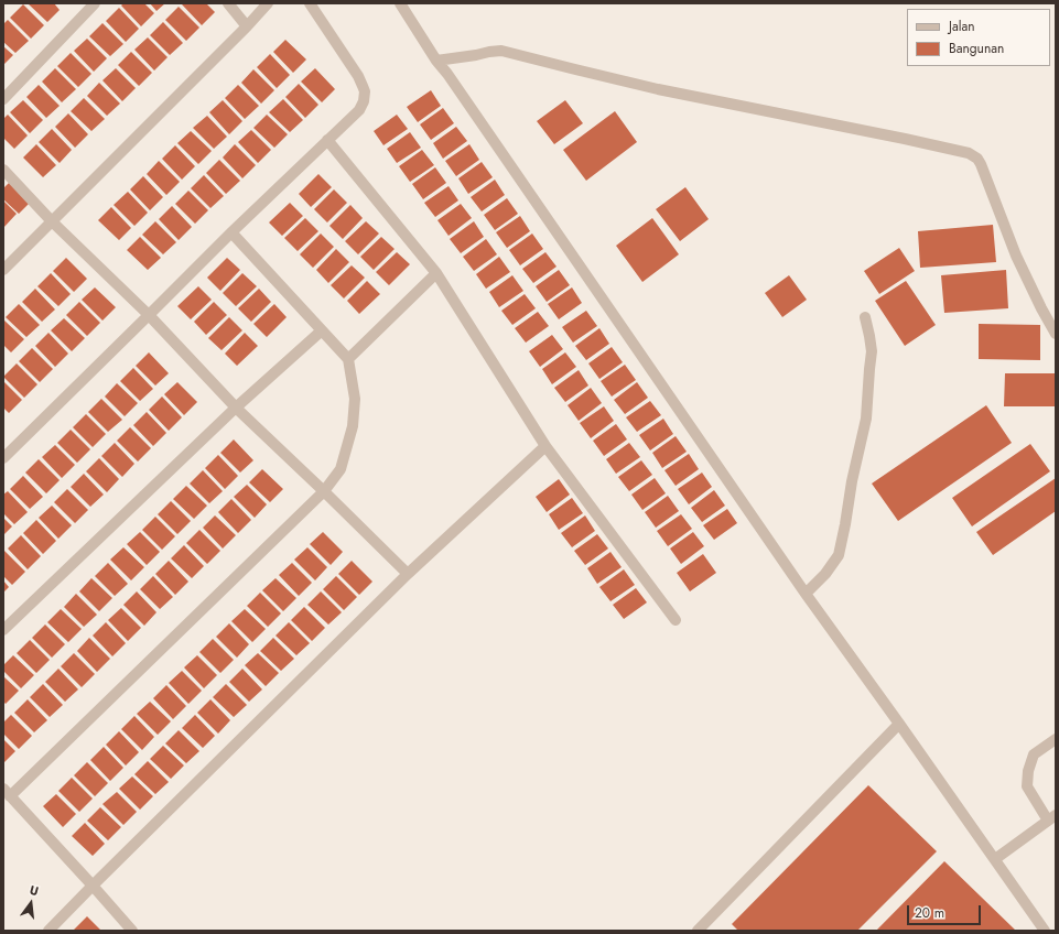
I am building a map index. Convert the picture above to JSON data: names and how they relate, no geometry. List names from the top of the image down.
{
  "legend": ["Jalan", "Bangunan"],
  "scale_bar": "20 m",
  "north": "top"
}
